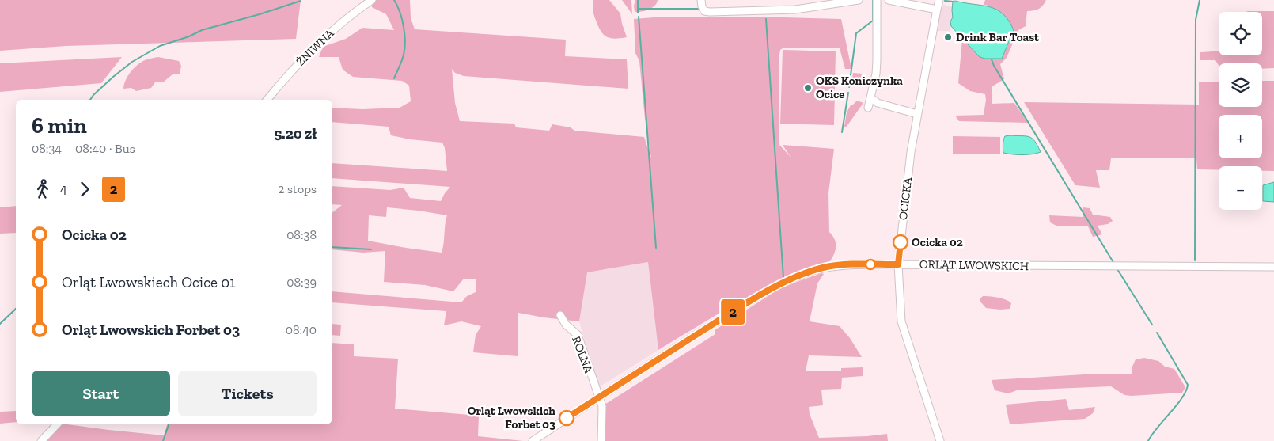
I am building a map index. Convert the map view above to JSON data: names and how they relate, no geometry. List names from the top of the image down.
{
  "streets": {
    "street": [
      "ŻNIWNA",
      "OCICKA",
      "ORLĄT LWOWSKICH",
      "ROLNA"
    ]
  },
  "crossings": [
    ["OCICKA", "ORLĄT LWOWSKICH"],
    ["ORLĄT LWOWSKICH", "ROLNA"]
  ],
  "places": [
    "Drink Bar Toast",
    "OKS Koniczynka Ocice",
    "Ocicka 02",
    "Orląt Lwowskich Forbet 03"
  ],
  "lines": ["bus line 2"],
  "page": {
    "on_map": "2",
    "map_buttons": ["+", "−"],
    "heading": ["6 min", "08:34 – 08:40 · Bus", "5.20 zł"],
    "legs": ["4", "2", "2 stops"],
    "list": [
      {
        "name": "Ocicka 02",
        "value": "08:38"
      },
      {
        "name": "Orląt Lwowskiech Ocice 01",
        "value": "08:39"
      },
      {
        "name": "Orląt Lwowskich Forbet 03",
        "value": "08:40"
      }
    ],
    "buttons": ["Start", "Tickets"]
  }
}
